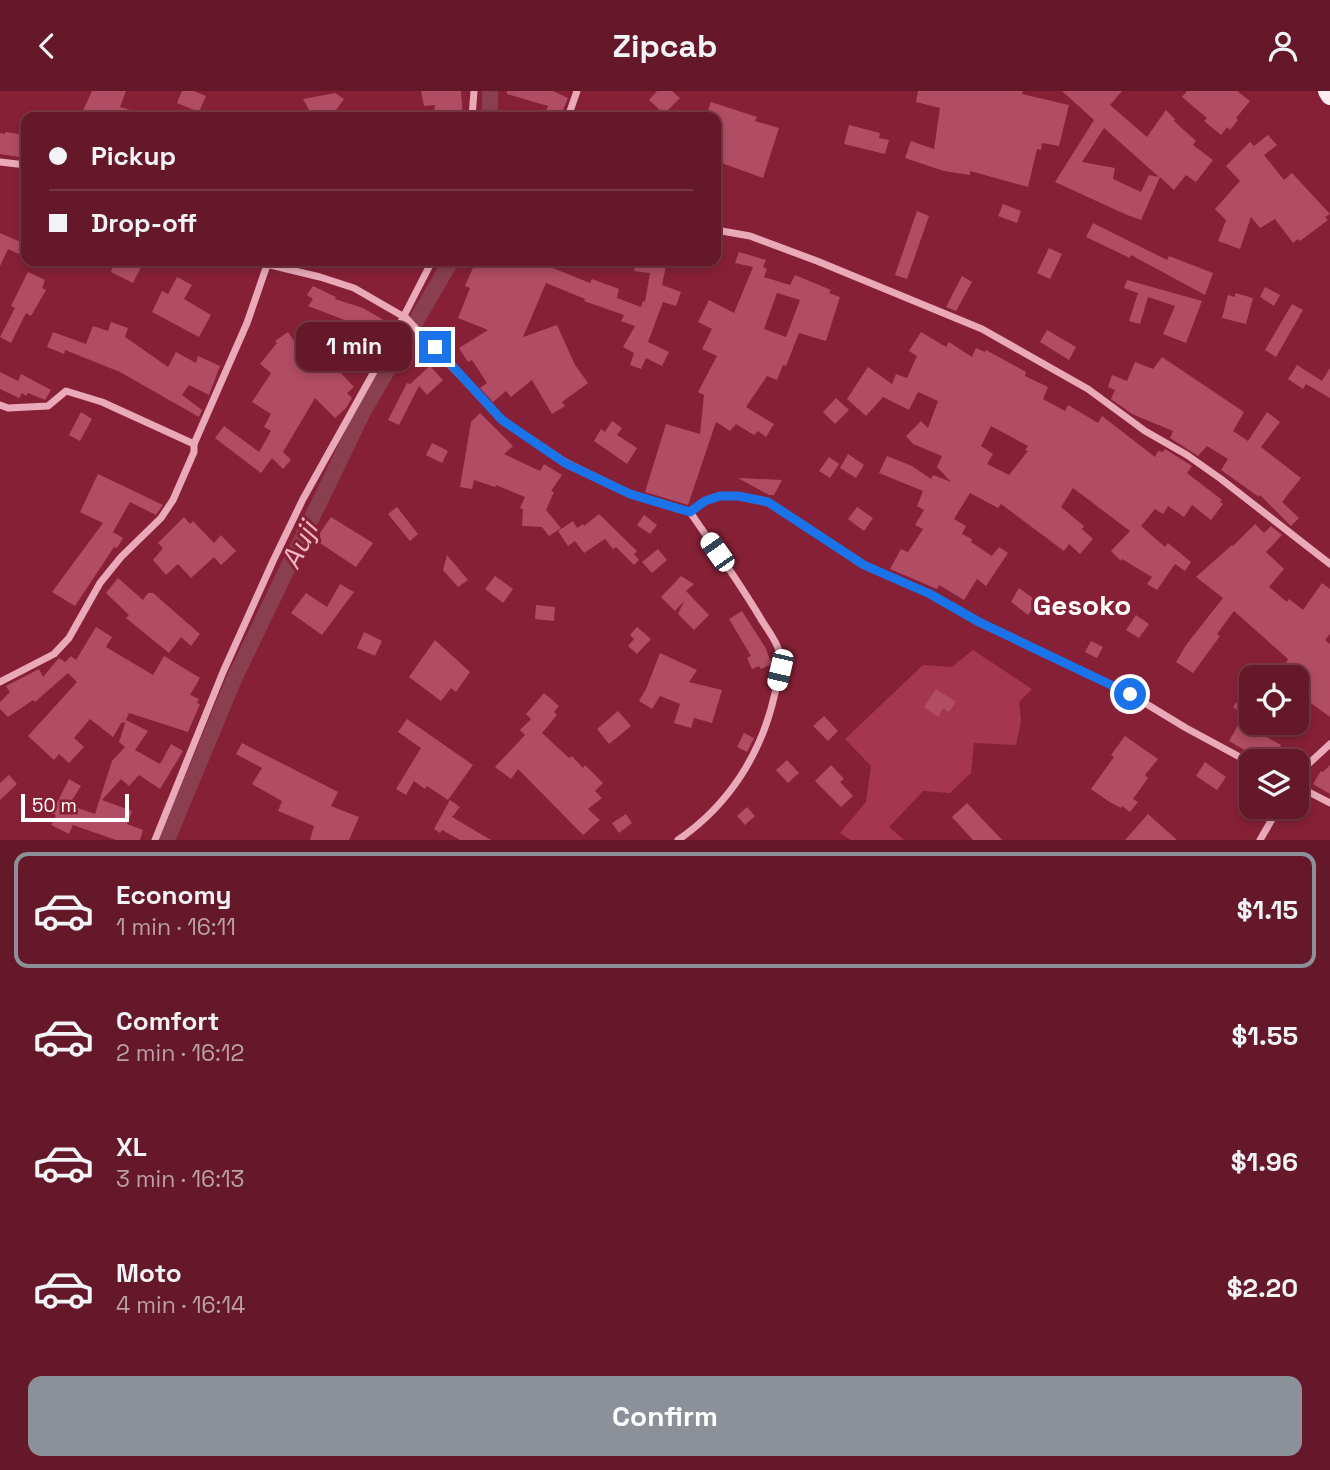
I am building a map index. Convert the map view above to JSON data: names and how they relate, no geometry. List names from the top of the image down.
{
  "districts": ["Gesoko"],
  "water": ["Auji"],
  "scale_bar": "50 m",
  "page": {
    "header": "Zipcab",
    "banner": ["Pickup", "Drop-off"],
    "bubble": "1 min",
    "scale": "50 m",
    "list": [
      {
        "name": "Economy",
        "note": "1 min · 16:11",
        "value": "$1.15"
      },
      {
        "name": "Comfort",
        "note": "2 min · 16:12",
        "value": "$1.55"
      },
      {
        "name": "XL",
        "note": "3 min · 16:13",
        "value": "$1.96"
      },
      {
        "name": "Moto",
        "note": "4 min · 16:14",
        "value": "$2.20"
      }
    ],
    "buttons": "Confirm"
  }
}
